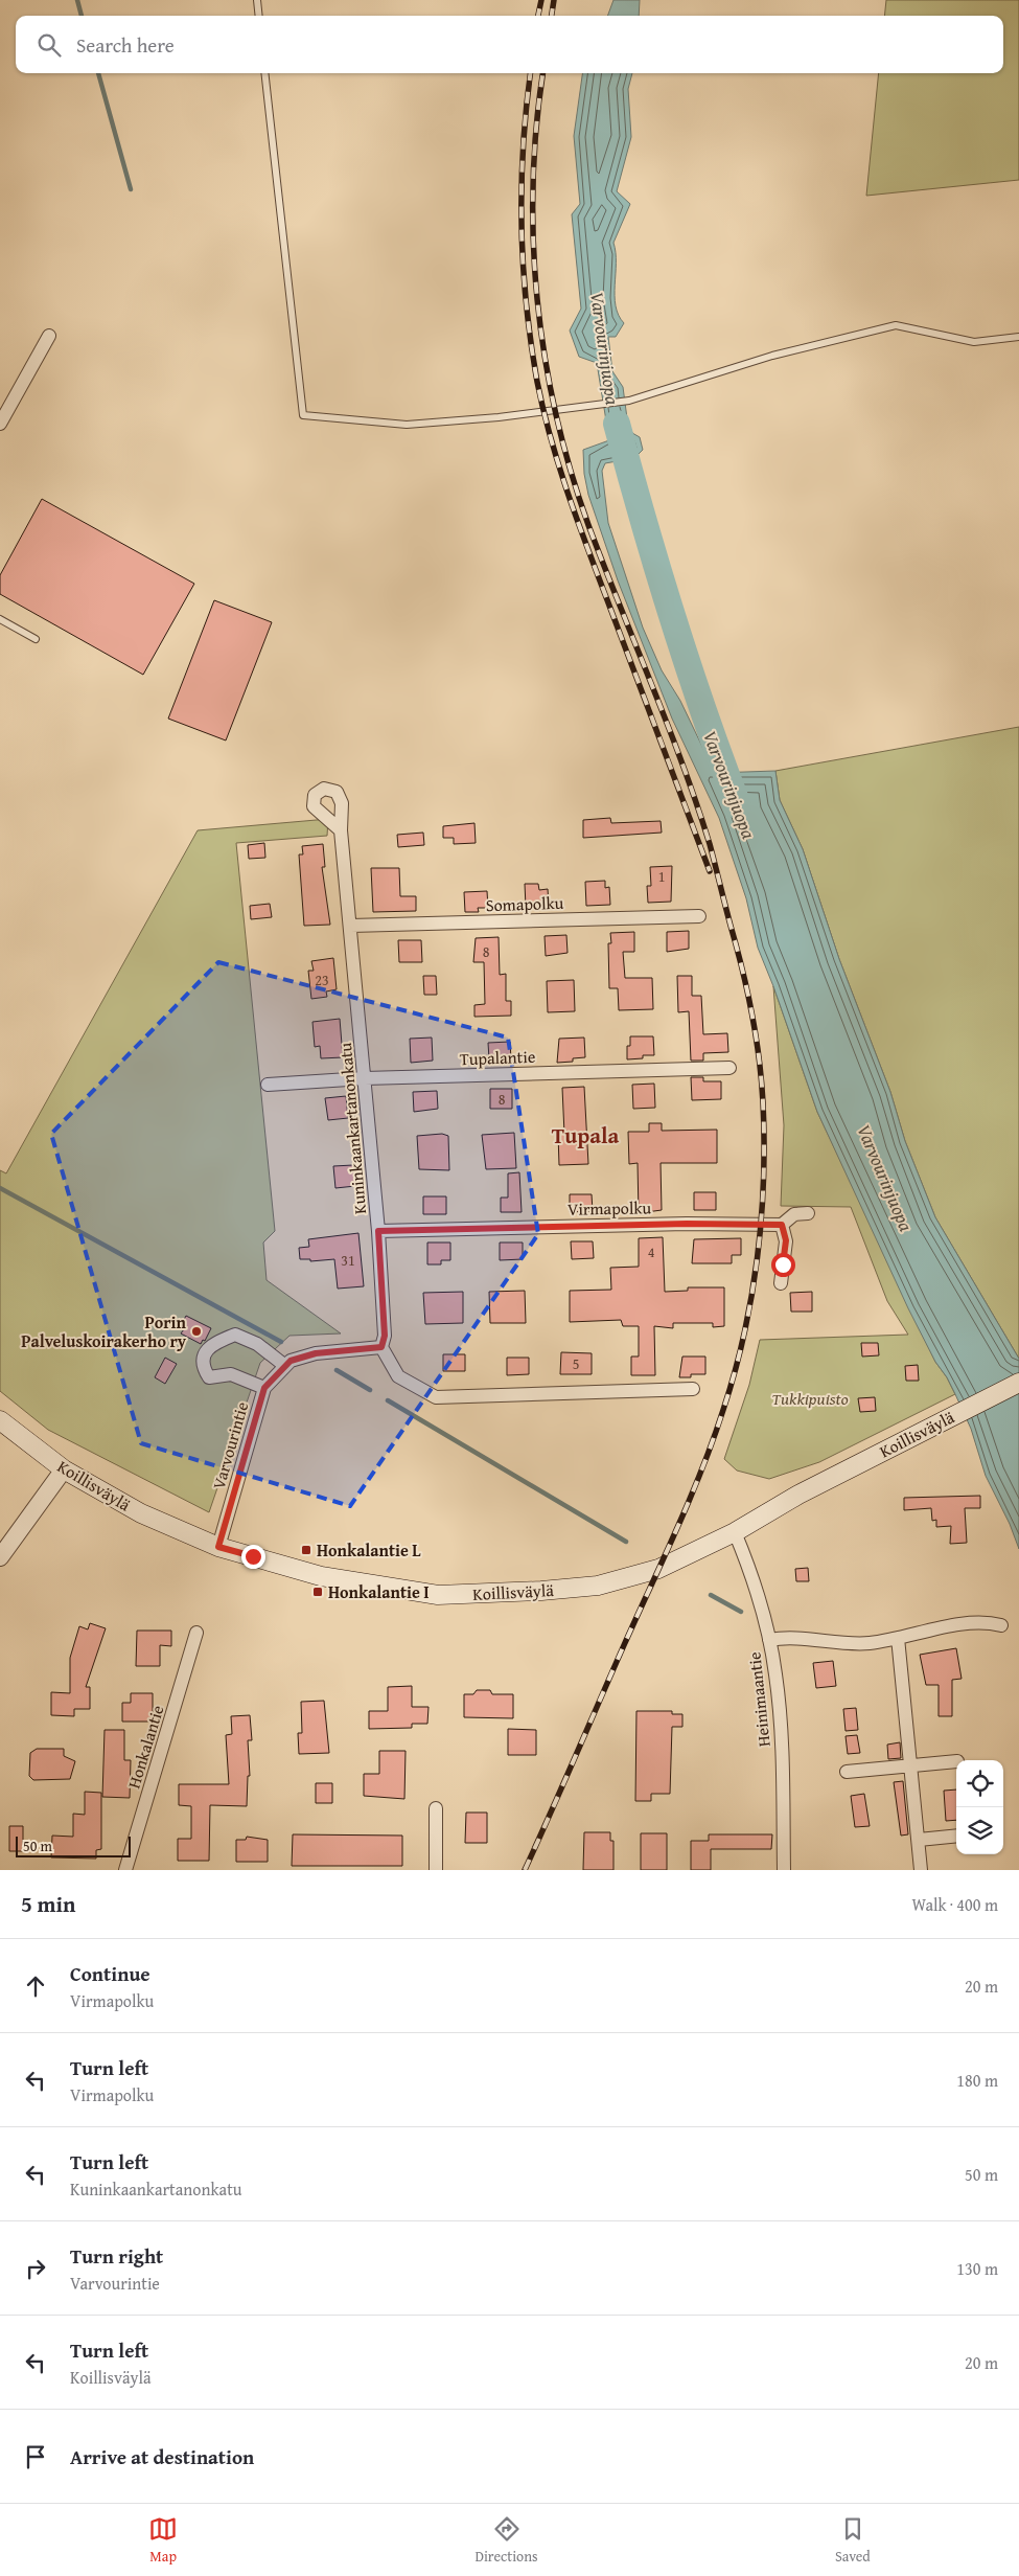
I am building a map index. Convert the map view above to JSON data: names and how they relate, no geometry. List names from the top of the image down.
{
  "streets": {
    "main road": ["Koillisväylä"],
    "street": [
      "Somapolku",
      "Tupalantie",
      "Kuninkaankartanonkatu",
      "Virmapolku",
      "Varvourintie",
      "Heinimaantie",
      "Honkalantie"
    ]
  },
  "crossings": [
    ["Somapolku", "Kuninkaankartanonkatu"],
    ["Tupalantie", "Kuninkaankartanonkatu"],
    ["Kuninkaankartanonkatu", "Virmapolku"],
    ["Kuninkaankartanonkatu", "Varvourintie"],
    ["Koillisväylä", "Varvourintie"],
    ["Koillisväylä", "Heinimaantie"]
  ],
  "districts": ["Tupala"],
  "water": ["Varvourinjuopa"],
  "parks": ["Tukkipuisto"],
  "places": {
    "other": ["Porin Palveluskoirakerho ry"],
    "transit": ["Honkalantie L", "Honkalantie I"]
  },
  "house_numbers": [
    "1",
    "8",
    "23",
    "8",
    "4",
    "31",
    "5"
  ],
  "scale_bar": "50 m",
  "page": {
    "search": "Search here",
    "scale": "50 m",
    "heading": ["5 min", "Walk · 400 m"],
    "list": [
      ["Continue", "Virmapolku", "20 m"],
      ["Turn left", "Virmapolku", "180 m"],
      ["Turn left", "Kuninkaankartanonkatu", "50 m"],
      ["Turn right", "Varvourintie", "130 m"],
      ["Turn left", "Koillisväylä", "20 m"],
      "Arrive at destination"
    ],
    "nav": ["Map", "Directions", "Saved"]
  }
}
